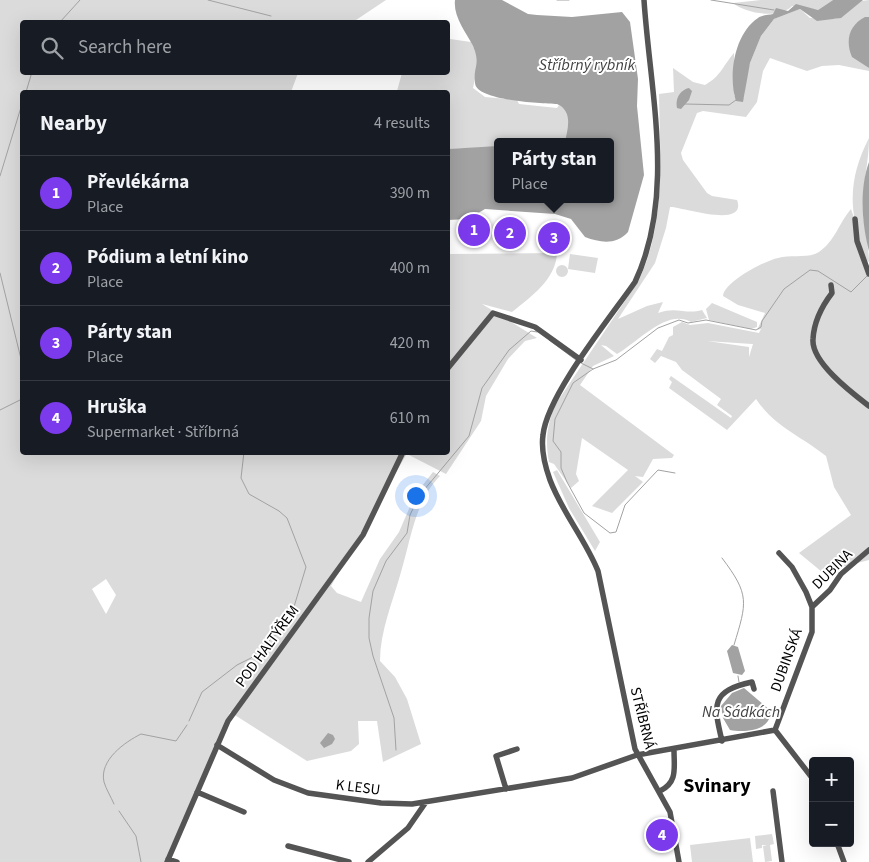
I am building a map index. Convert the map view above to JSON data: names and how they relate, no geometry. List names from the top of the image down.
{
  "streets": {
    "street": [
      "DUBINA",
      "POD HALTÝŘEM",
      "DUBINSKÁ",
      "STŘÍBRNÁ",
      "K LESU"
    ]
  },
  "crossings": [
    ["DUBINA", "DUBINSKÁ"],
    ["POD HALTÝŘEM", "K LESU"],
    ["STŘÍBRNÁ", "K LESU"]
  ],
  "districts": ["Svinary"],
  "water": ["Stříbrný rybník", "Na Sádkách"],
  "page": {
    "search": "Search here",
    "heading": ["Nearby", "4 results"],
    "popup": ["Párty stan", "Place"],
    "list": [
      {
        "mark": "1",
        "name": "Převlékárna",
        "note": "Place",
        "value": "390 m"
      },
      {
        "mark": "2",
        "name": "Pódium a letní kino",
        "note": "Place",
        "value": "400 m"
      },
      {
        "mark": "3",
        "name": "Párty stan",
        "note": "Place",
        "value": "420 m"
      },
      {
        "mark": "4",
        "name": "Hruška",
        "note": "Supermarket · Stříbrná",
        "value": "610 m"
      }
    ],
    "pins": [
      "1",
      "2",
      "3",
      "4"
    ],
    "map_buttons": ["+", "−"]
  }
}
